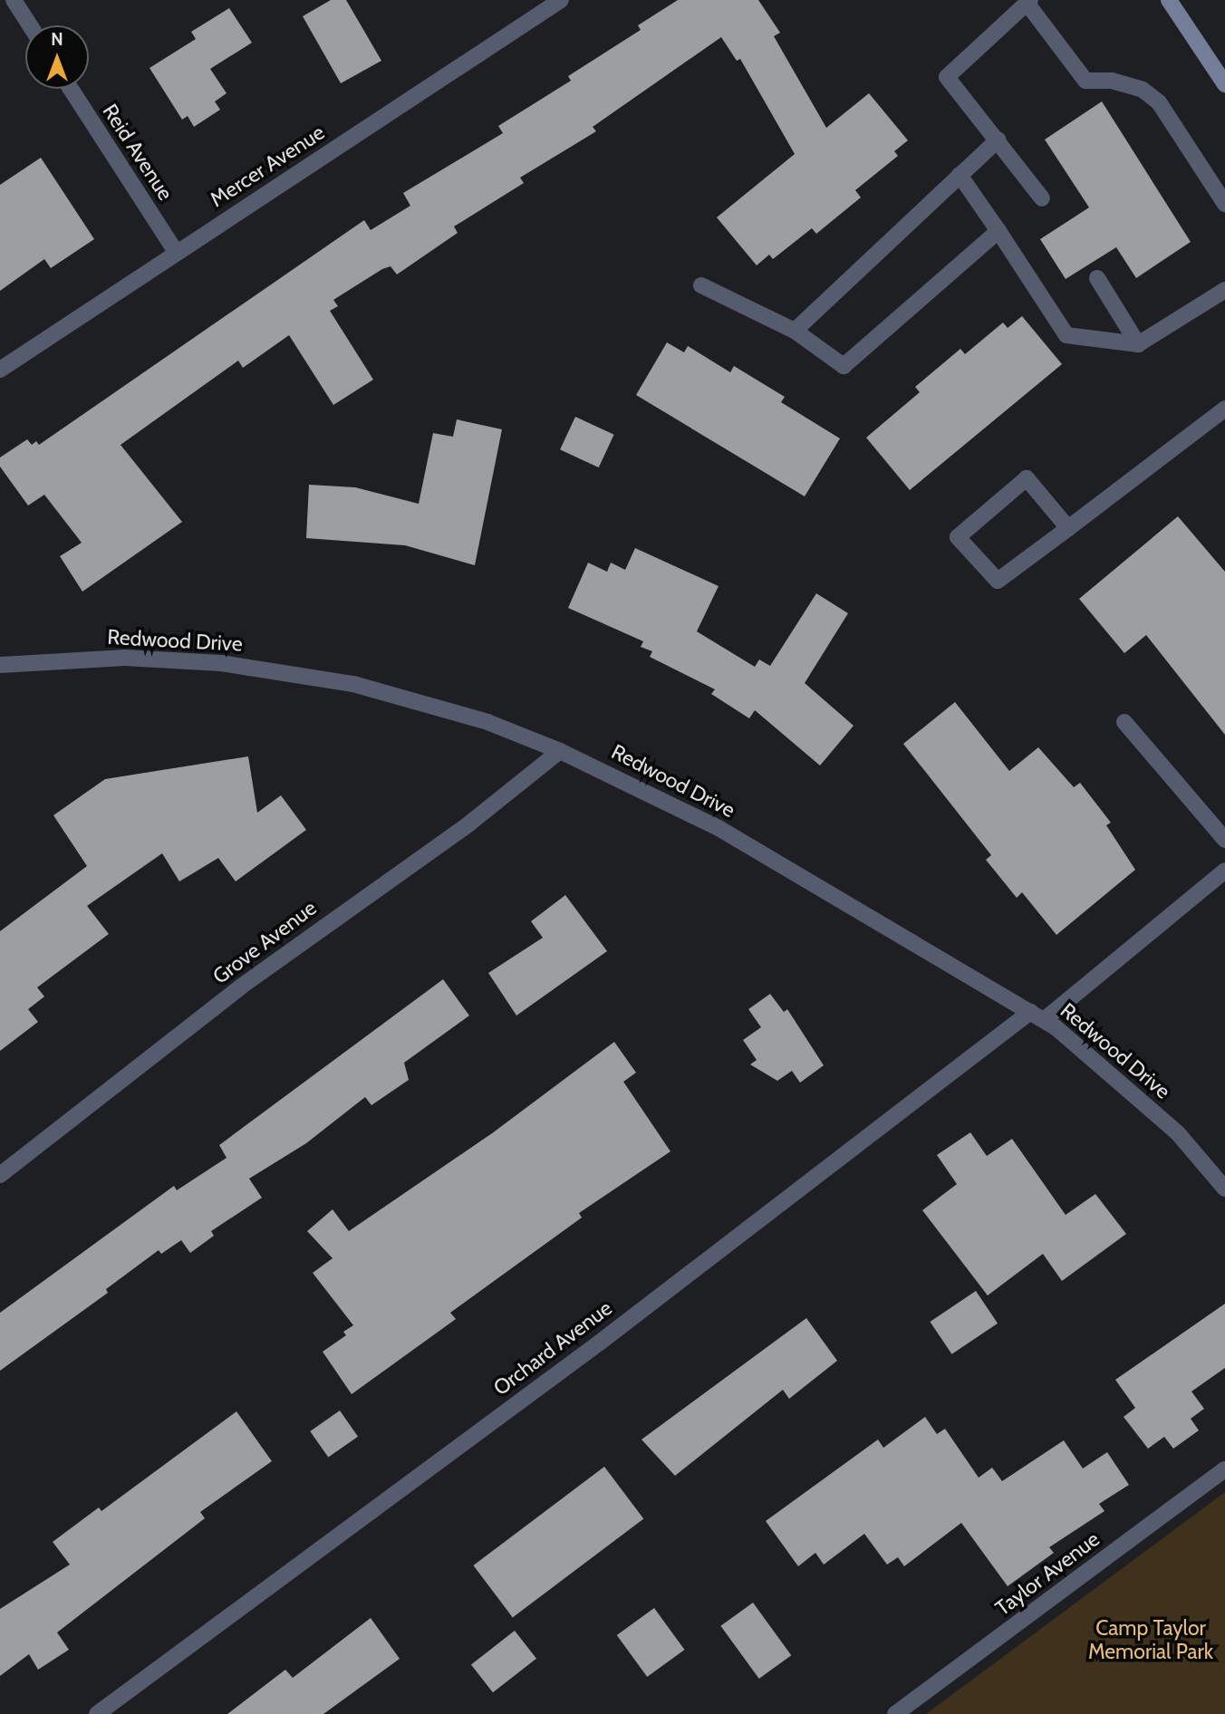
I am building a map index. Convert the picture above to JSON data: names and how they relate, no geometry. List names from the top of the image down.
{
  "streets": {
    "street": [
      "Reid Avenue",
      "Mercer Avenue",
      "Redwood Drive",
      "Grove Avenue",
      "Orchard Avenue",
      "Taylor Avenue"
    ]
  },
  "crossings": [
    ["Reid Avenue", "Mercer Avenue"],
    ["Redwood Drive", "Grove Avenue"],
    ["Redwood Drive", "Orchard Avenue"]
  ],
  "parks": ["Camp Taylor Memorial Park"],
  "north": "top"
}
